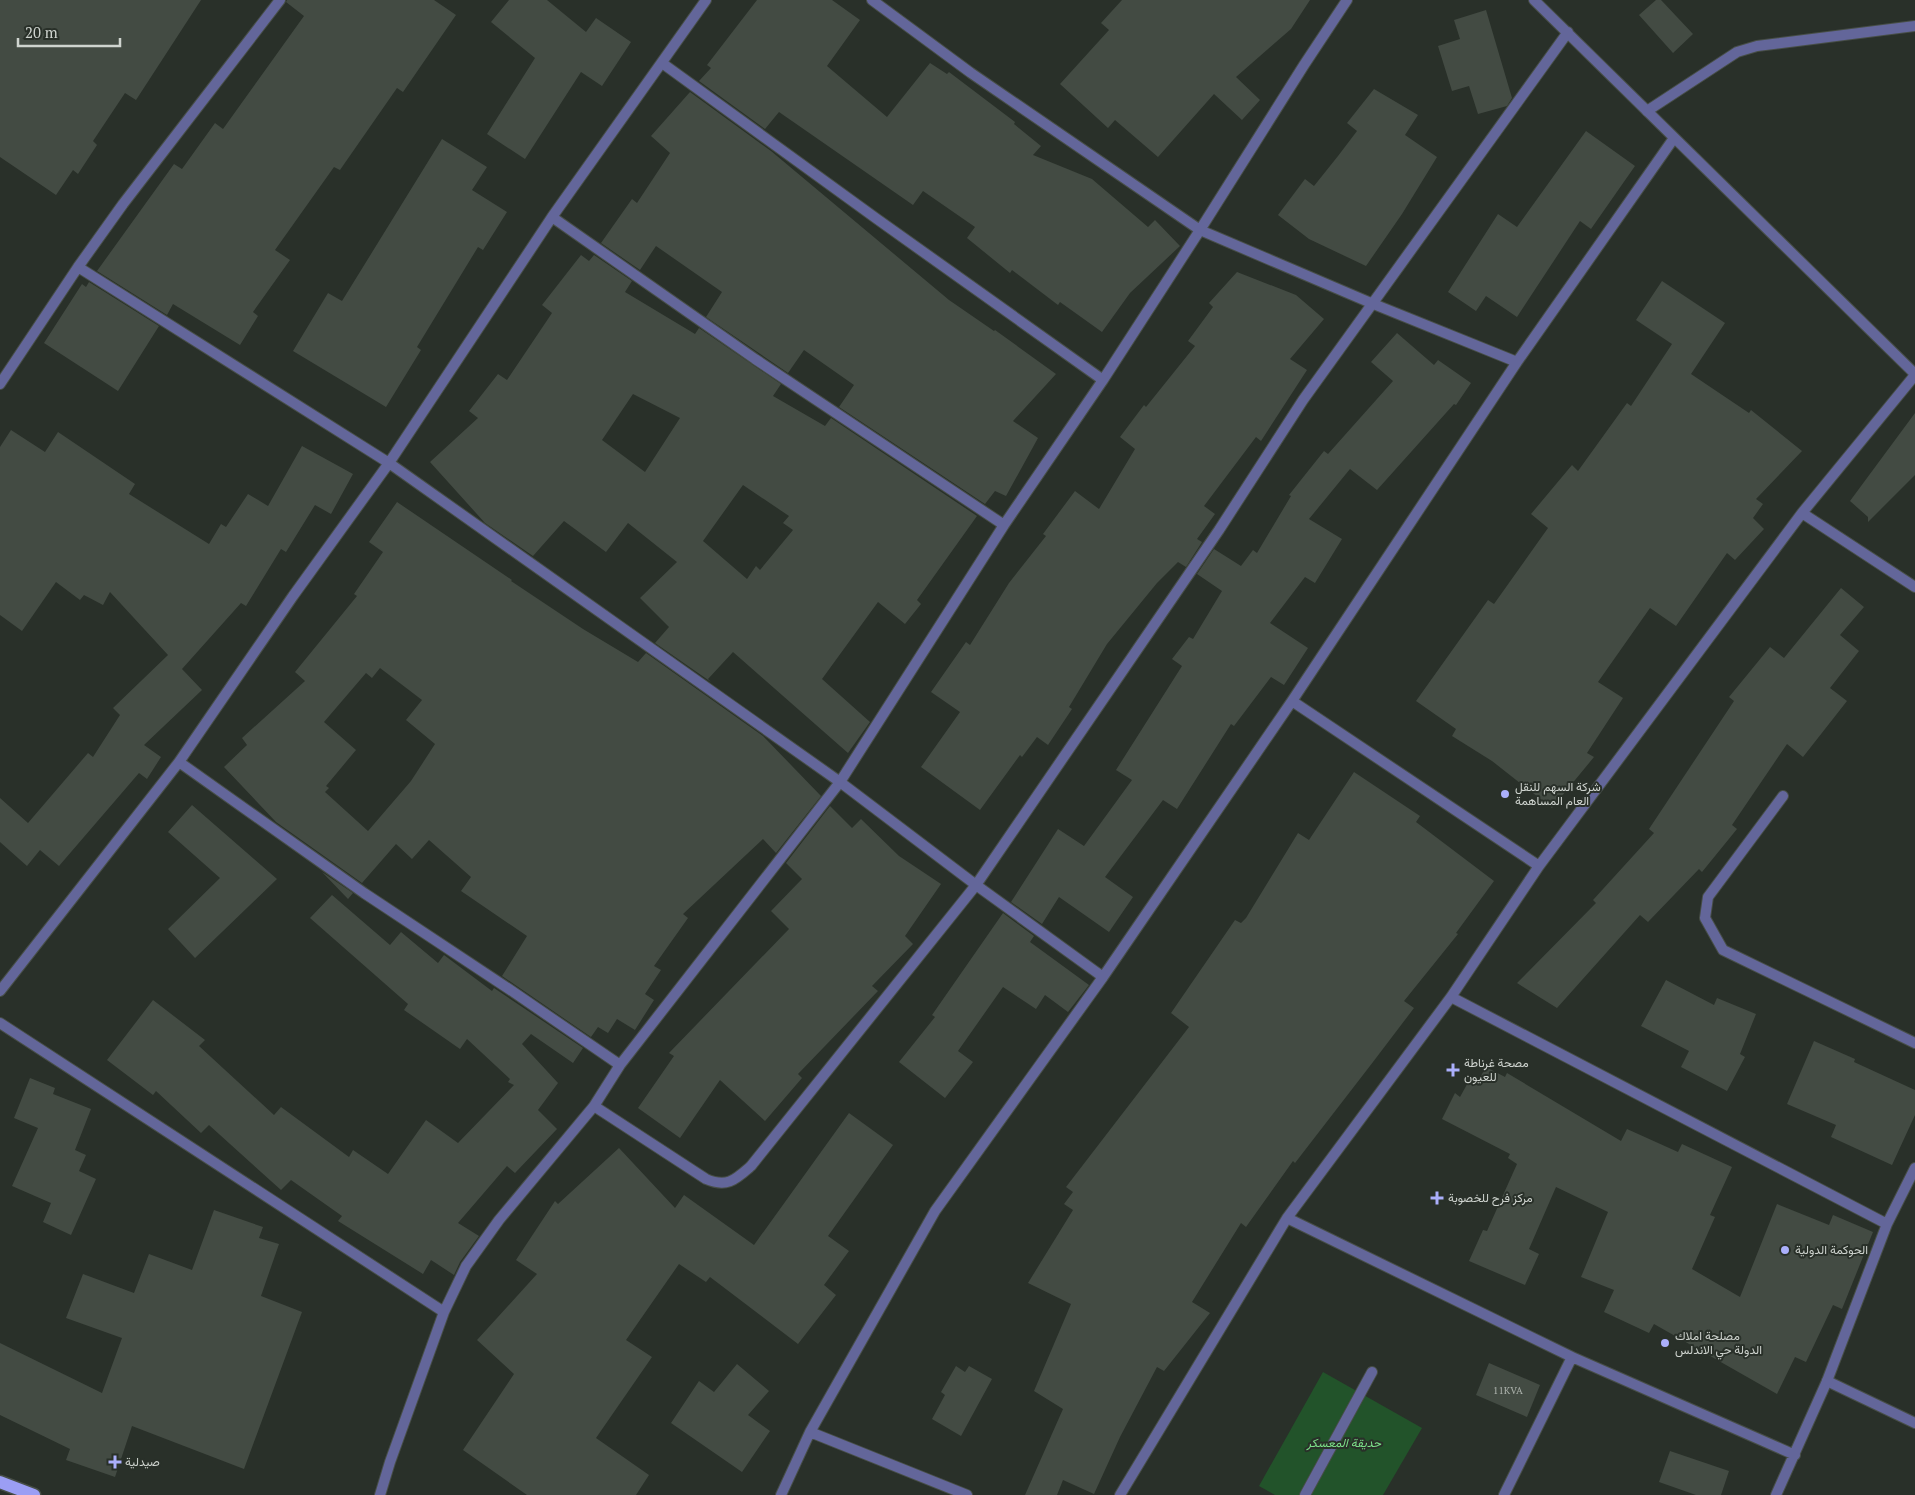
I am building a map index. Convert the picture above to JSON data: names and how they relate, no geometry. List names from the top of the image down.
{
  "parks": ["حديقة المعسكر"],
  "places": {
    "other": ["شركة السهم للنقل العام المساهمة", "الحوكمة الدولية", "مصلحة املاك الدولة حي الاندلس"],
    "health": ["مصحة غرناطة للعيون", "مركز فرح للخصوبة", "صيدلية"]
  },
  "house_numbers": ["11KVA"],
  "scale_bar": "20 m"
}
